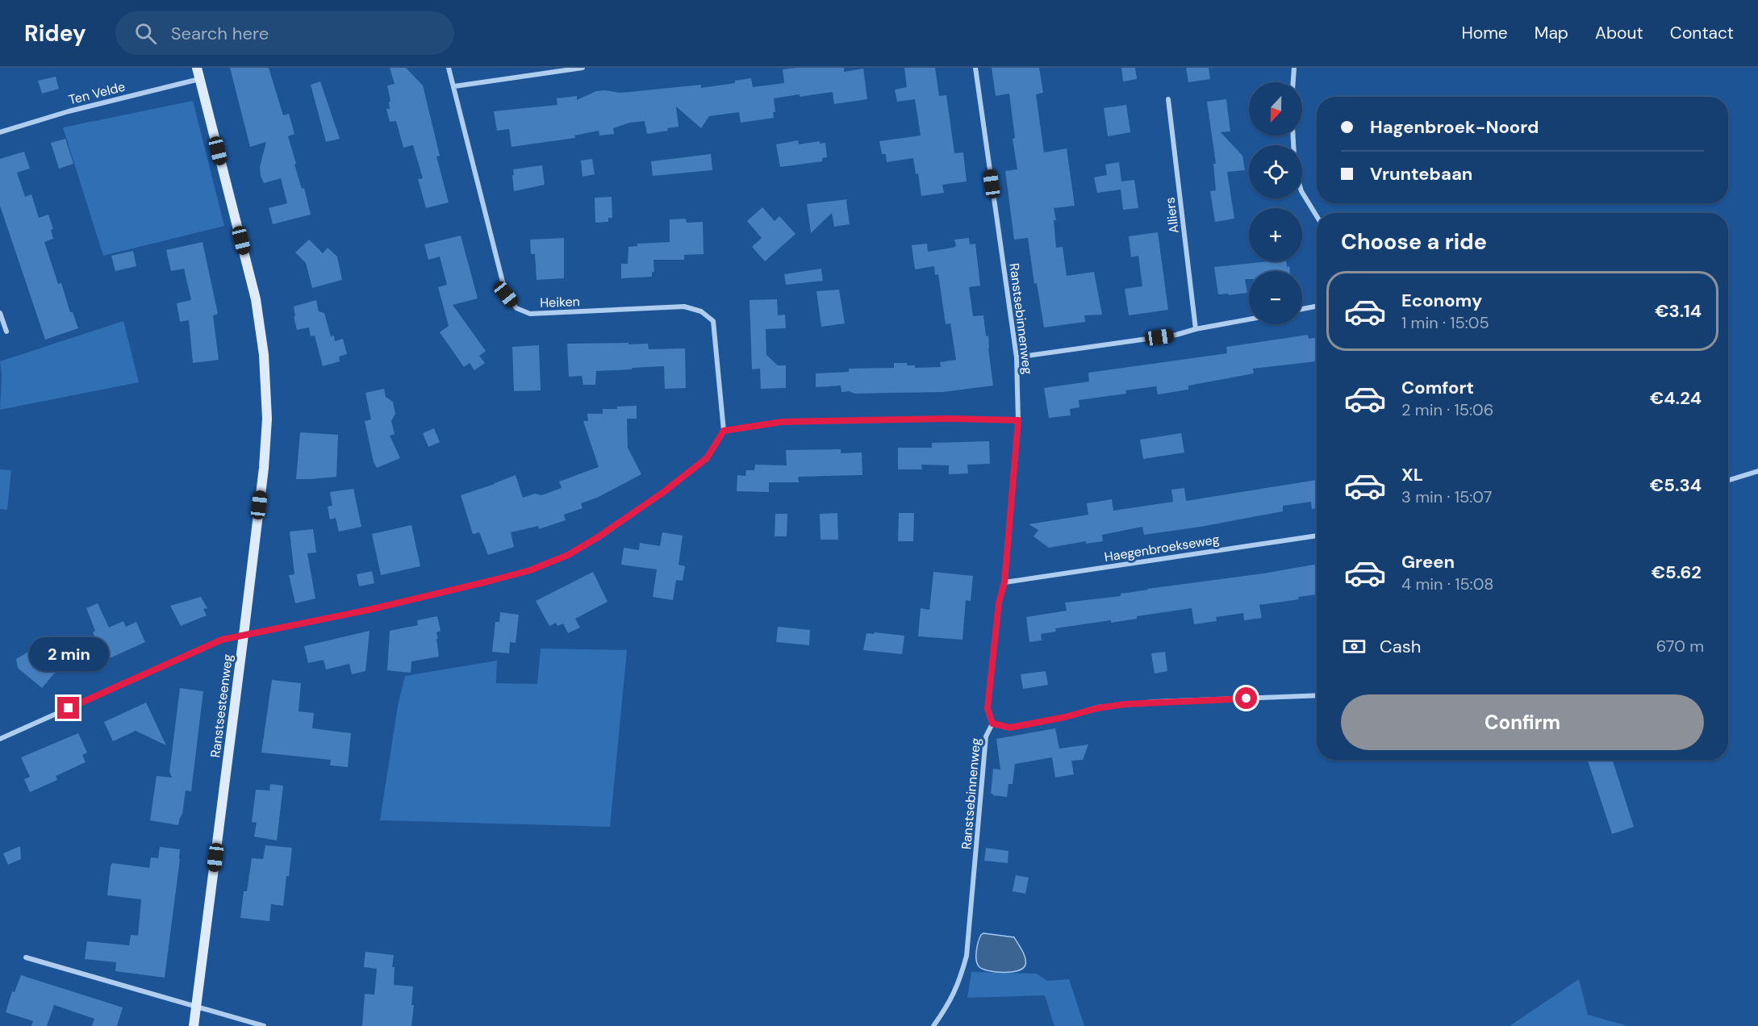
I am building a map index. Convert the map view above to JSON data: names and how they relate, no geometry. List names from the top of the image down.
{
  "streets": {
    "street": [
      "Ten Velde",
      "Alliers",
      "Heiken",
      "Ranstsebinnenweg",
      "Haegenbroekseweg",
      "Ranstsesteenweg"
    ]
  },
  "crossings": [
    ["Ten Velde", "Ranstsesteenweg"],
    ["Ranstsebinnenweg", "Haegenbroekseweg"]
  ],
  "north": "bottom",
  "page": {
    "header": "Ridey",
    "search": "Search here",
    "nav": [
      "Home",
      "Map",
      "About",
      "Contact"
    ],
    "map_buttons": ["+", "−"],
    "banner": ["Hagenbroek-Noord", "Vruntebaan"],
    "heading": "Choose a ride",
    "list": [
      {
        "name": "Economy",
        "note": "1 min · 15:05",
        "value": "€3.14"
      },
      {
        "name": "Comfort",
        "note": "2 min · 15:06",
        "value": "€4.24"
      },
      {
        "name": "XL",
        "note": "3 min · 15:07",
        "value": "€5.34"
      },
      {
        "name": "Green",
        "note": "4 min · 15:08",
        "value": "€5.62"
      }
    ],
    "pay": ["Cash", "670 m"],
    "bubble": "2 min",
    "buttons": "Confirm"
  }
}
